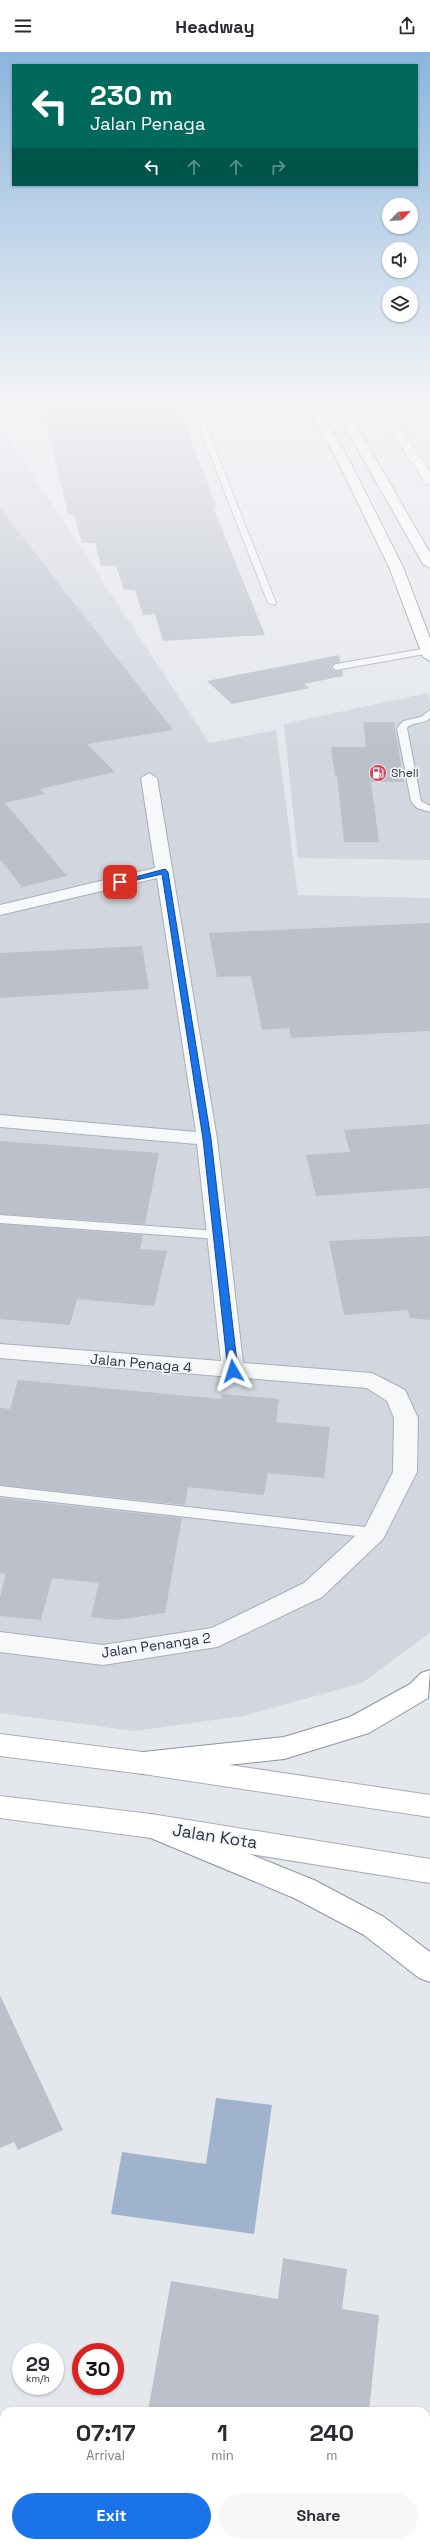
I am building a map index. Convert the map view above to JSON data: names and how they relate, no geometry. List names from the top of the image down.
{
  "streets": {
    "main road": ["Jalan Kota"],
    "street": ["Jalan Penaga 4", "Jalan Penanga 2"]
  },
  "crossings": [
    ["Jalan Penaga 4", "Jalan Penanga 2"]
  ],
  "places": {
    "fuel station": ["Shell"]
  },
  "north": "top right",
  "page": {
    "header": "Headway",
    "turn": ["230 m", "Jalan Penaga"],
    "speed": "29 km/h",
    "limit": "30",
    "eta": [
      "07:17",
      "Arrival",
      "1",
      "min",
      "240",
      "m"
    ],
    "buttons": ["Exit", "Share"]
  }
}
